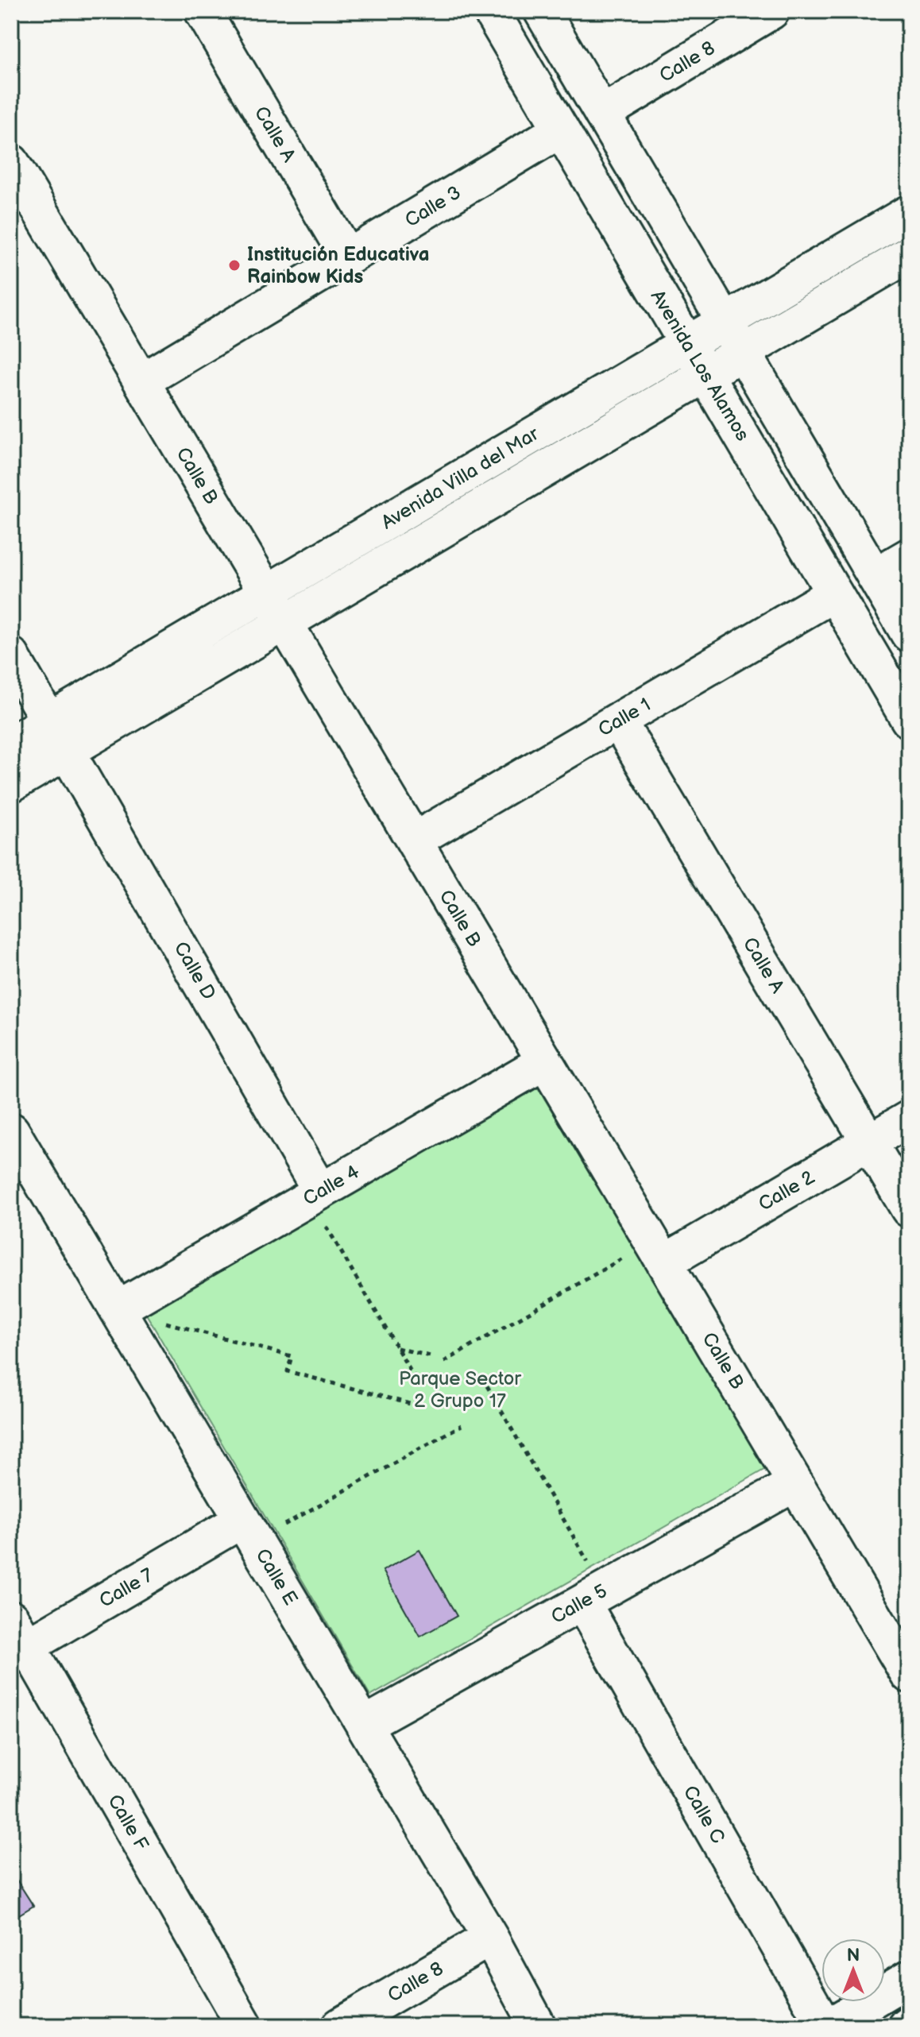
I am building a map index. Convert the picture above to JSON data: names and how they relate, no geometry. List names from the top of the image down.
{
  "streets": {
    "street": [
      "Calle 8",
      "Calle A",
      "Calle 3",
      "Avenida Los Alamos",
      "Calle B",
      "Avenida Villa del Mar",
      "Calle 1",
      "Calle D",
      "Calle 4",
      "Calle 2",
      "Calle E",
      "Calle 7",
      "Calle 5",
      "Calle C",
      "Calle F"
    ]
  },
  "crossings": [
    ["Calle 8", "Calle E"],
    ["Calle A", "Calle 3"],
    ["Calle A", "Calle 1"],
    ["Calle A", "Calle 2"],
    ["Calle 3", "Avenida Los Alamos"],
    ["Calle 3", "Calle B"],
    ["Avenida Los Alamos", "Avenida Villa del Mar"],
    ["Avenida Los Alamos", "Calle 1"],
    ["Calle B", "Avenida Villa del Mar"],
    ["Calle B", "Calle 1"],
    ["Calle B", "Calle 4"],
    ["Calle B", "Calle 2"],
    ["Calle B", "Calle 5"],
    ["Avenida Villa del Mar", "Calle D"],
    ["Calle D", "Calle 4"],
    ["Calle 4", "Calle E"],
    ["Calle E", "Calle 7"],
    ["Calle E", "Calle 5"],
    ["Calle 7", "Calle F"],
    ["Calle 5", "Calle C"]
  ],
  "parks": ["Parque Sector 2 Grupo 17"],
  "places": ["Institución Educativa Rainbow Kids"],
  "north": "top"
}
